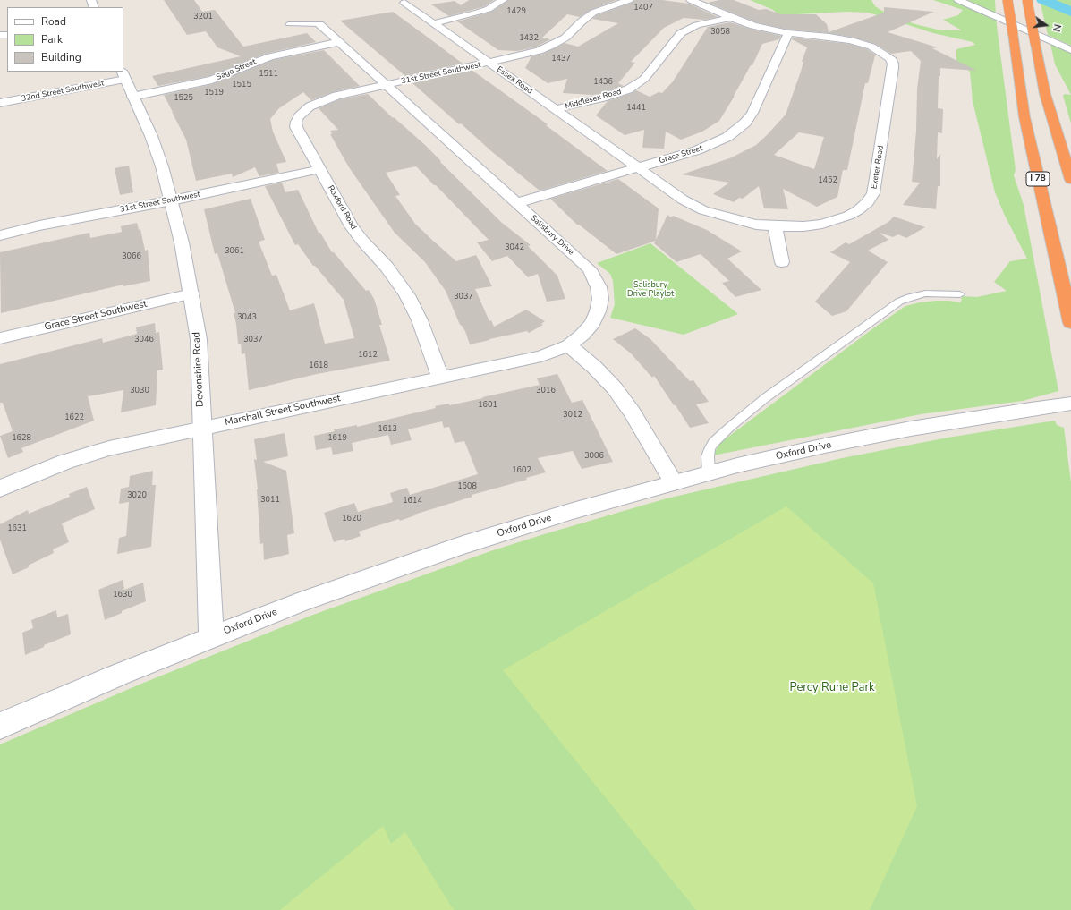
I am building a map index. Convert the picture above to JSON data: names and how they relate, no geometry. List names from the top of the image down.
{
  "streets": {
    "highway": ["I 78"],
    "street": [
      "Sage Street",
      "31st Street Southwest",
      "Essex Road",
      "32nd Street Southwest",
      "Middlesex Road",
      "Grace Street",
      "Exeter Road",
      "Roxford Road",
      "Salisbury Drive",
      "Grace Street Southwest",
      "Devonshire Road",
      "Marshall Street Southwest",
      "Oxford Drive"
    ]
  },
  "crossings": [
    ["Sage Street", "Salisbury Drive"],
    ["Sage Street", "Devonshire Road"],
    ["31st Street Southwest", "Essex Road"],
    ["31st Street Southwest", "Roxford Road"],
    ["31st Street Southwest", "Salisbury Drive"],
    ["31st Street Southwest", "Devonshire Road"],
    ["Essex Road", "Middlesex Road"],
    ["Essex Road", "Exeter Road"],
    ["32nd Street Southwest", "Devonshire Road"],
    ["Middlesex Road", "Exeter Road"],
    ["Grace Street", "Exeter Road"],
    ["Grace Street", "Salisbury Drive"],
    ["Roxford Road", "Salisbury Drive"],
    ["Roxford Road", "Marshall Street Southwest"],
    ["Salisbury Drive", "Marshall Street Southwest"],
    ["Grace Street Southwest", "Devonshire Road"],
    ["Devonshire Road", "Marshall Street Southwest"],
    ["Devonshire Road", "Oxford Drive"]
  ],
  "parks": ["Salisbury Drive Playlot", "Percy Ruhe Park"],
  "house_numbers": [
    "1407",
    "1429",
    "3201",
    "3058",
    "1432",
    "1437",
    "1511",
    "1436",
    "1515",
    "1519",
    "1525",
    "1441",
    "1452",
    "3042",
    "3061",
    "3066",
    "3037",
    "3043",
    "3046",
    "3037",
    "1612",
    "1618",
    "3030",
    "3016",
    "1601",
    "3012",
    "1622",
    "1613",
    "1628",
    "1619",
    "3006",
    "1602",
    "1608",
    "3020",
    "3011",
    "1614",
    "1620",
    "1631",
    "1630"
  ],
  "legend": ["Road", "Park", "Building"],
  "north": "right"
}
